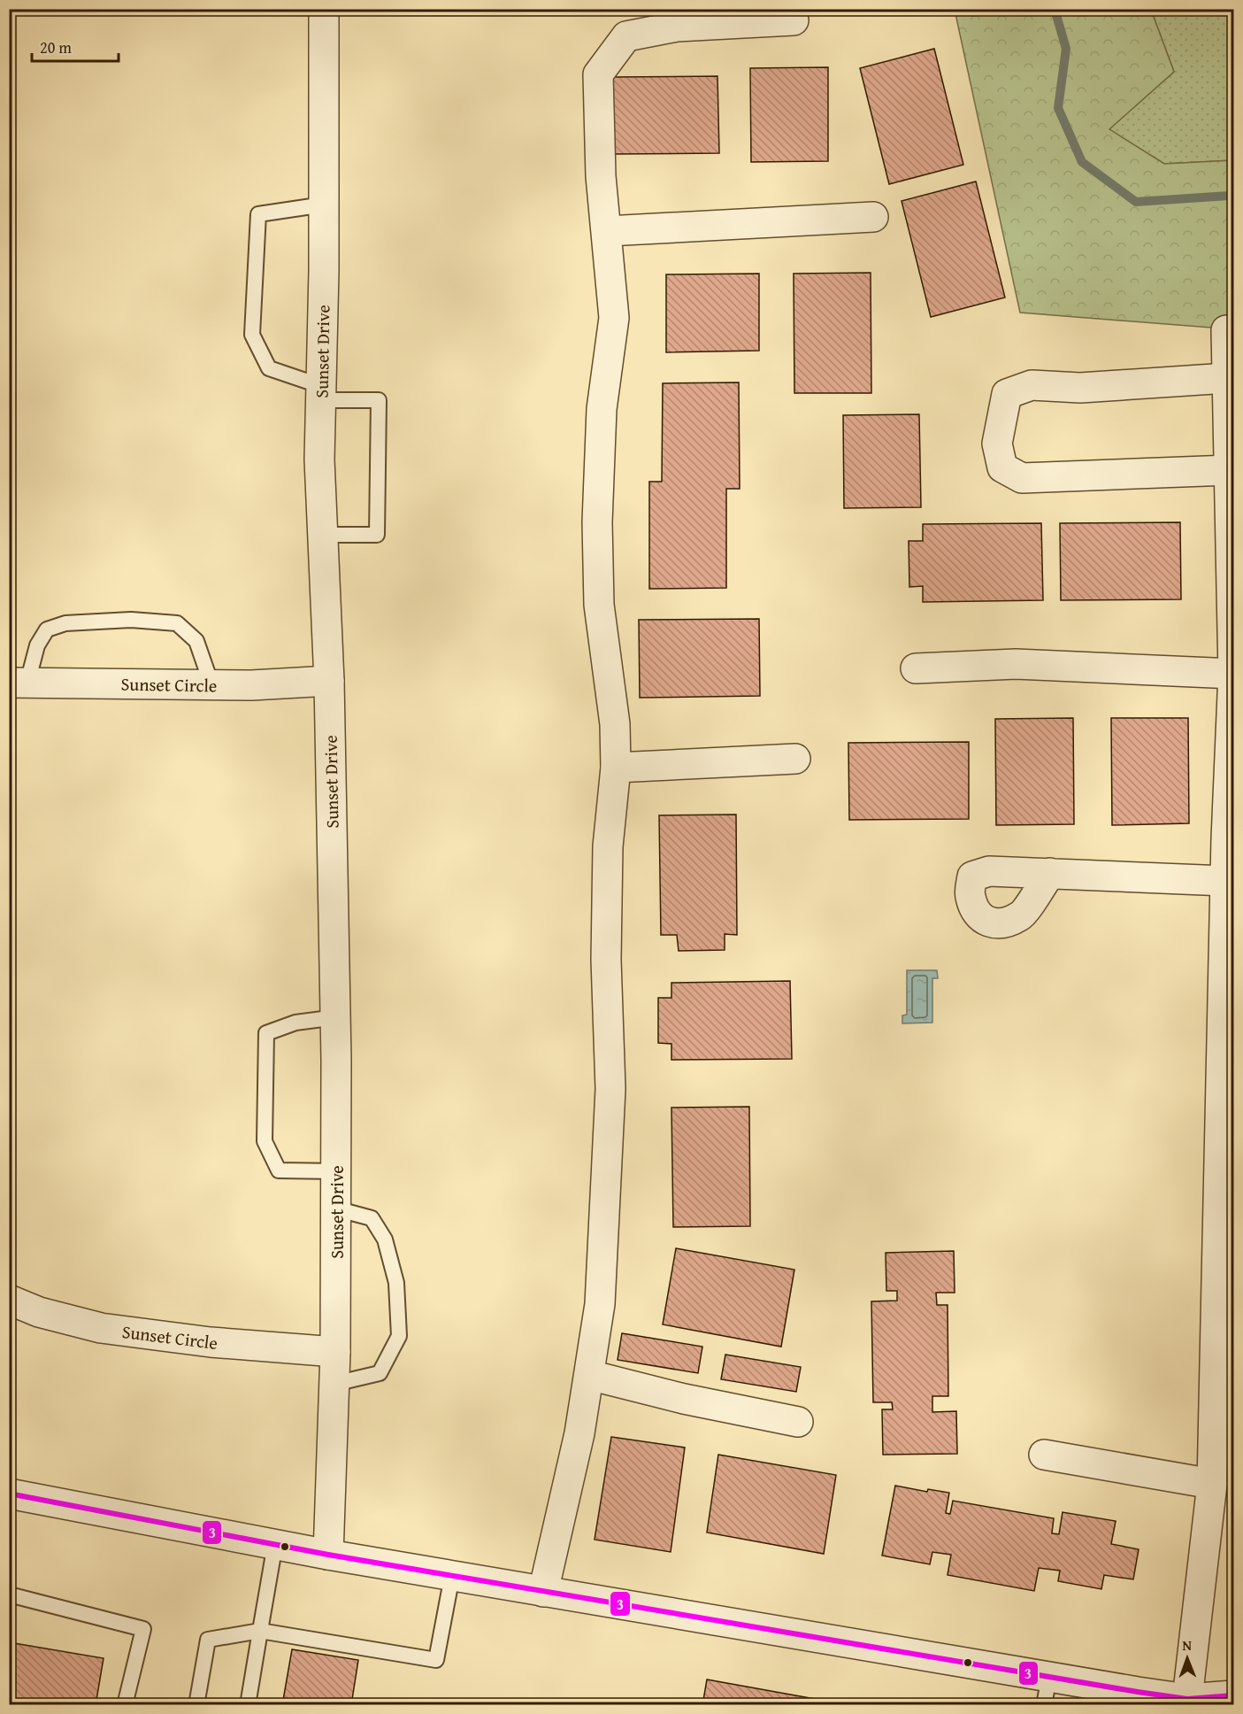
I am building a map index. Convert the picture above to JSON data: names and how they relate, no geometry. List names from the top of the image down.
{
  "streets": {
    "street": ["Sunset Drive", "Sunset Circle"]
  },
  "crossings": [
    ["Sunset Drive", "Sunset Circle"]
  ],
  "lines": ["transit line 3"],
  "scale_bar": "20 m",
  "north": "top"
}
